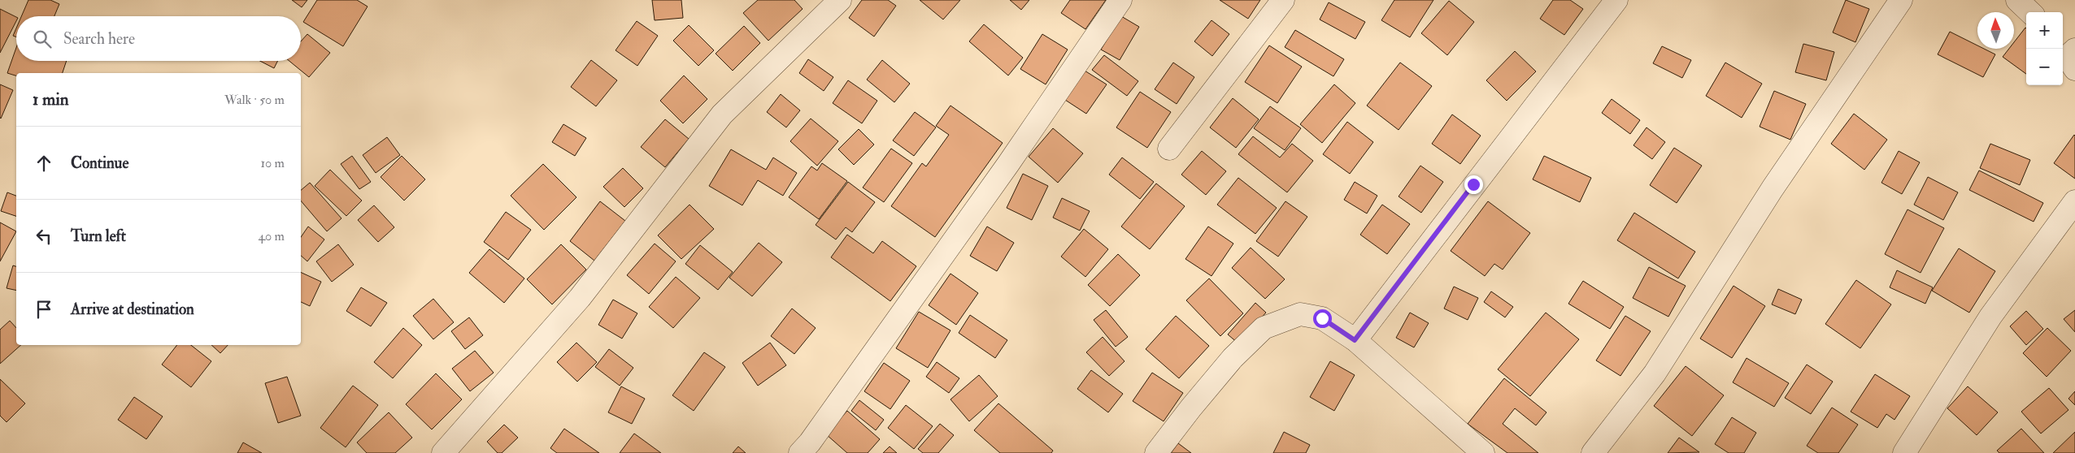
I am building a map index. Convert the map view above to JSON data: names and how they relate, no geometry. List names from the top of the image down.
{
  "north": "top",
  "page": {
    "map_buttons": ["+", "−"],
    "search": "Search here",
    "heading": ["1 min", "Walk · 50 m"],
    "list": [
      ["Continue", "10 m"],
      ["Turn left", "40 m"],
      "Arrive at destination"
    ]
  }
}
